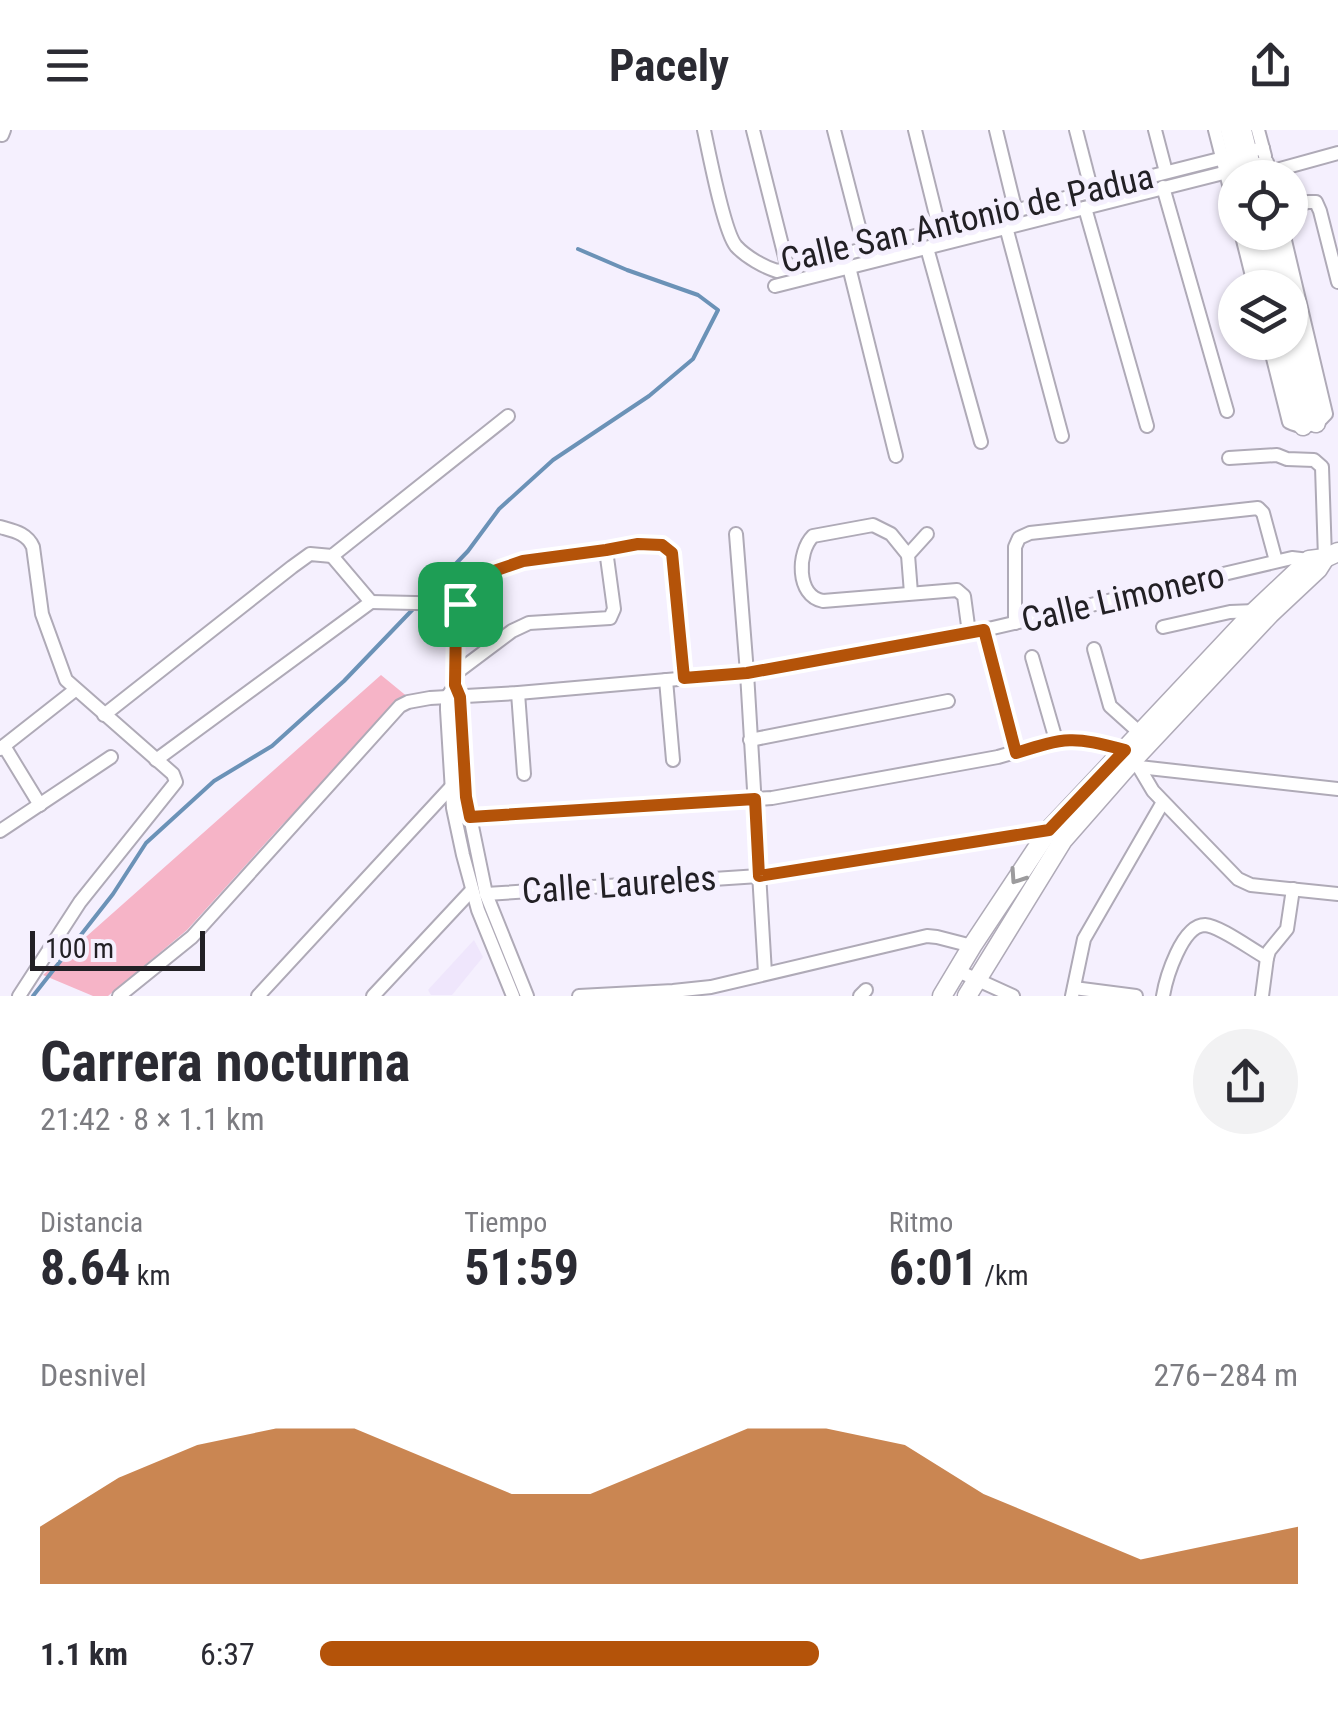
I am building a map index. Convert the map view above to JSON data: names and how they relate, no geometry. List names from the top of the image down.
{
  "streets": {
    "street": ["Calle San Antonio de Padua", "Calle Limonero", "Calle Laureles"]
  },
  "scale_bar": "100 m",
  "page": {
    "header": "Pacely",
    "scale": "100 m",
    "heading": ["Carrera nocturna", "21:42 · 8 × 1.1 km"],
    "stats": [
      ["Distancia", "8.64 km"],
      ["Tiempo", "51:59"],
      ["Ritmo", "6:01 /km"]
    ],
    "chart": ["Desnivel", "276–284 m"],
    "list": [
      {
        "name": "1.1 km",
        "note": "6:37"
      }
    ]
  }
}
